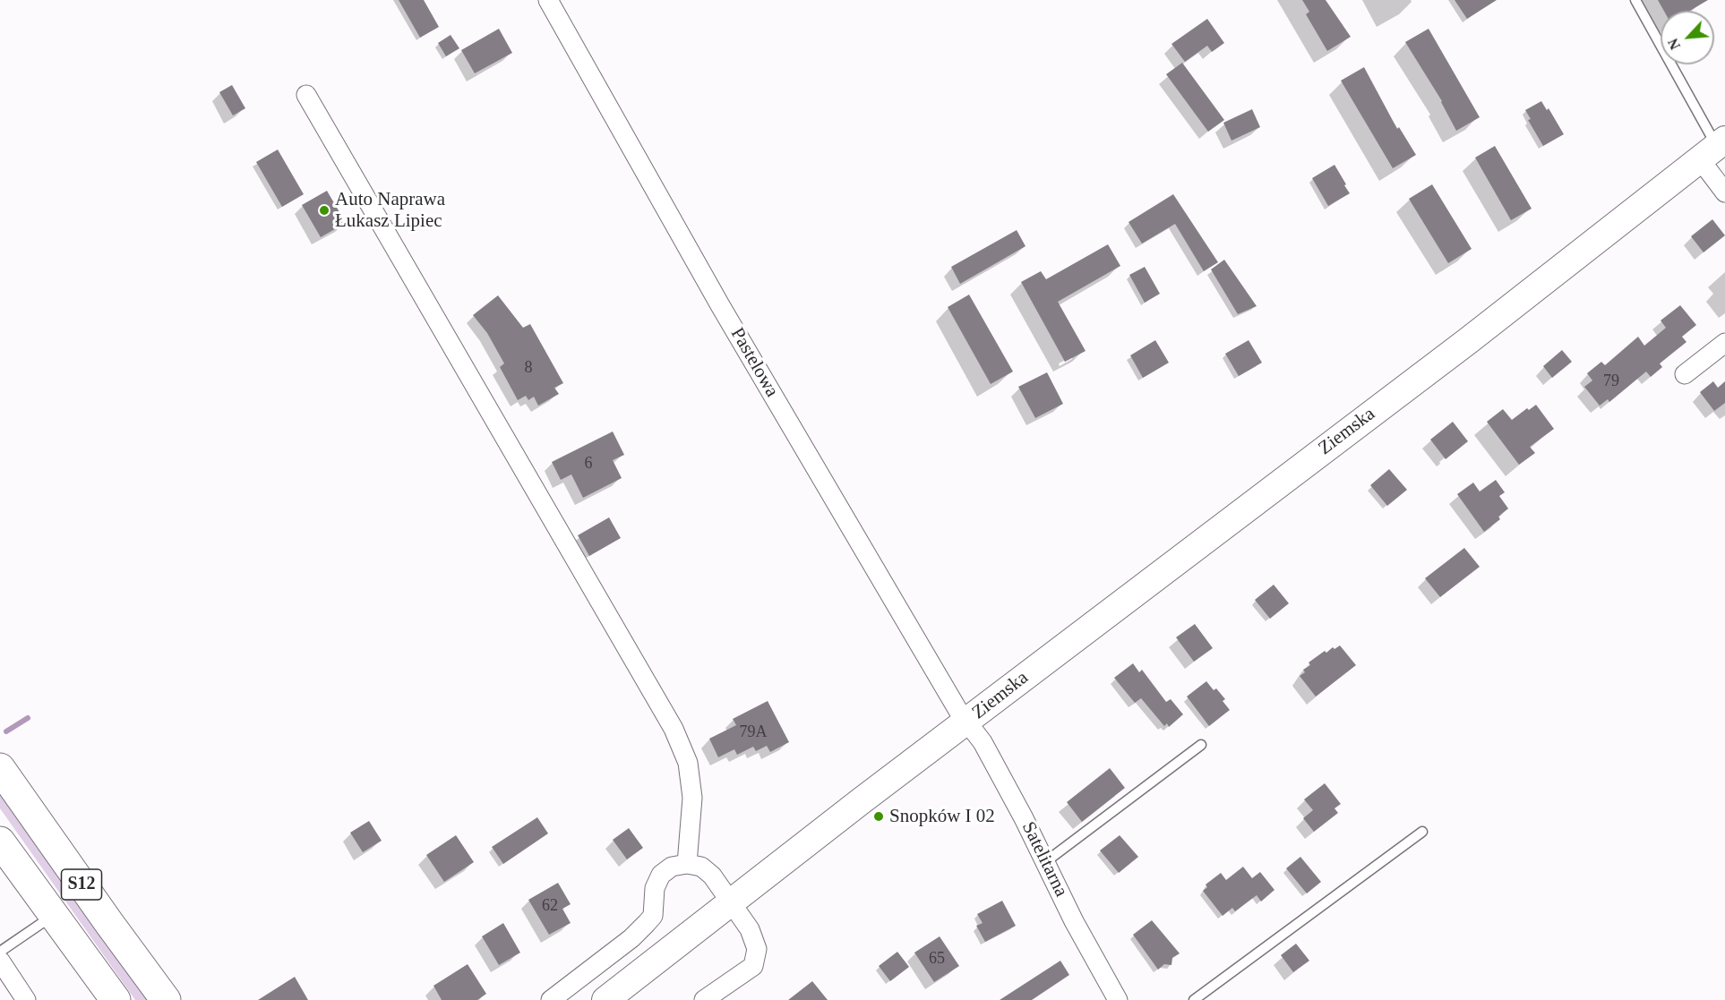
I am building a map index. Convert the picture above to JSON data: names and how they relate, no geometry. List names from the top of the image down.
{
  "streets": {
    "highway": ["S12"],
    "street": ["Pastelowa", "Ziemska", "Satelitarna"]
  },
  "crossings": [
    ["Pastelowa", "Ziemska"],
    ["Pastelowa", "Satelitarna"],
    ["Ziemska", "Satelitarna"]
  ],
  "places": ["Auto Naprawa Łukasz Lipiec", "Snopków I 02"],
  "house_numbers": [
    "8",
    "79",
    "6",
    "79A",
    "62",
    "65"
  ],
  "north": "bottom left"
}
